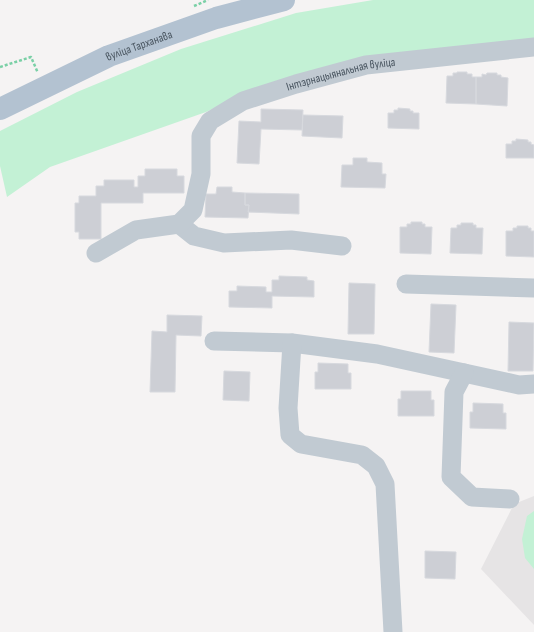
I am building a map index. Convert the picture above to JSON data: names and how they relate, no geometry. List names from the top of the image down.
{
  "streets": {
    "main road": ["вуліца Тарханава"],
    "street": ["Інтэрнацыянальная вуліца"]
  }
}
